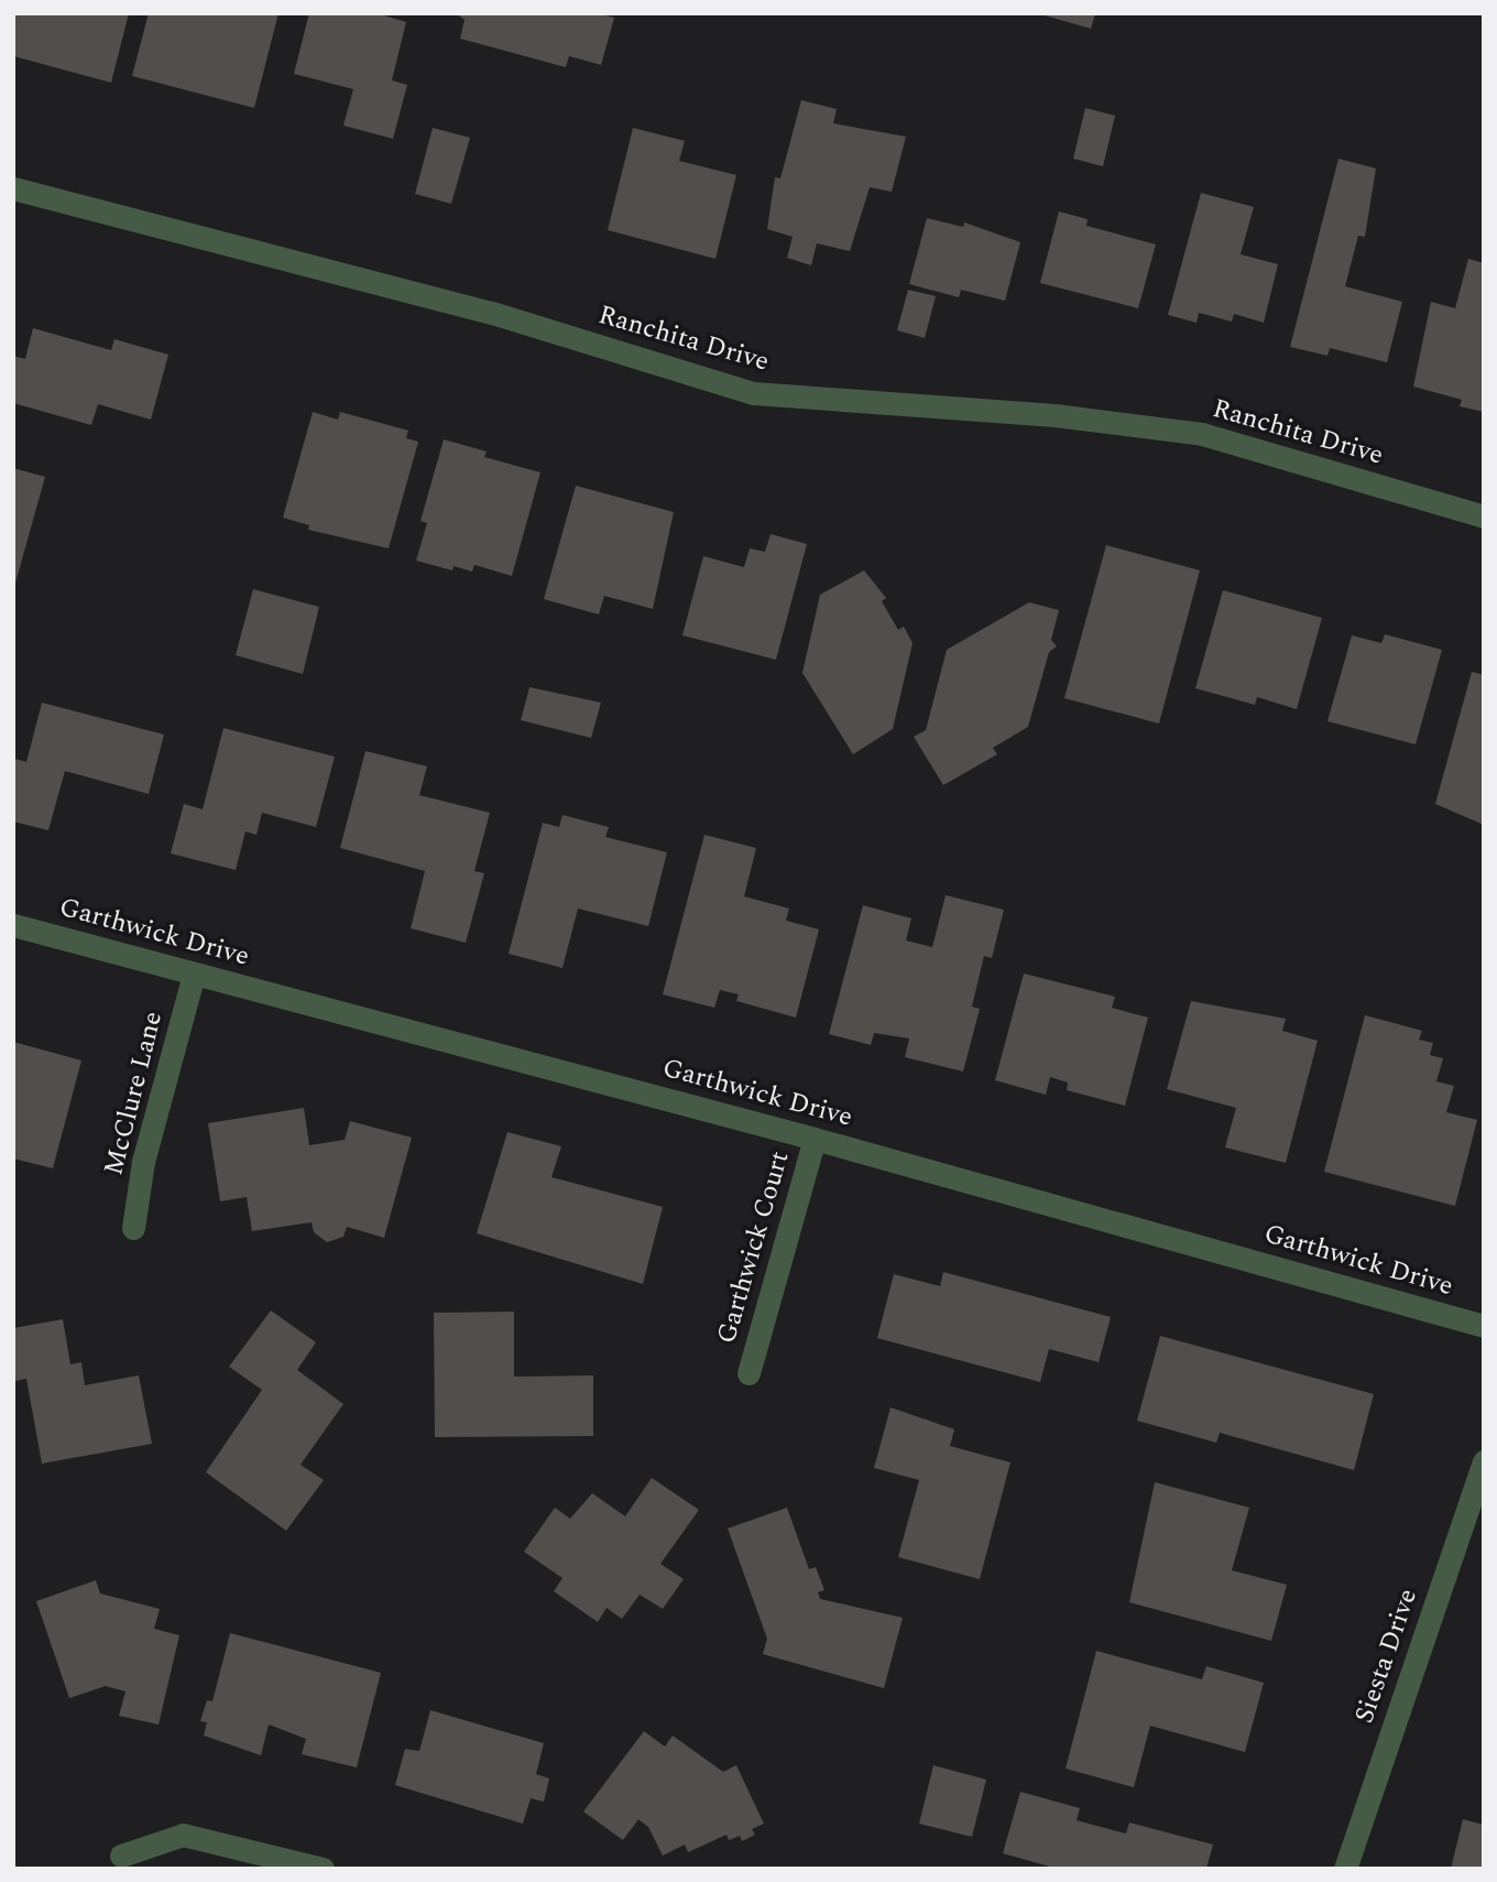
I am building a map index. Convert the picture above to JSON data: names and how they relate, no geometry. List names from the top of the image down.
{
  "streets": {
    "street": [
      "Ranchita Drive",
      "Garthwick Drive",
      "McClure Lane",
      "Garthwick Court",
      "Siesta Drive"
    ]
  },
  "crossings": [
    ["Garthwick Drive", "McClure Lane"],
    ["Garthwick Drive", "Garthwick Court"]
  ]
}
